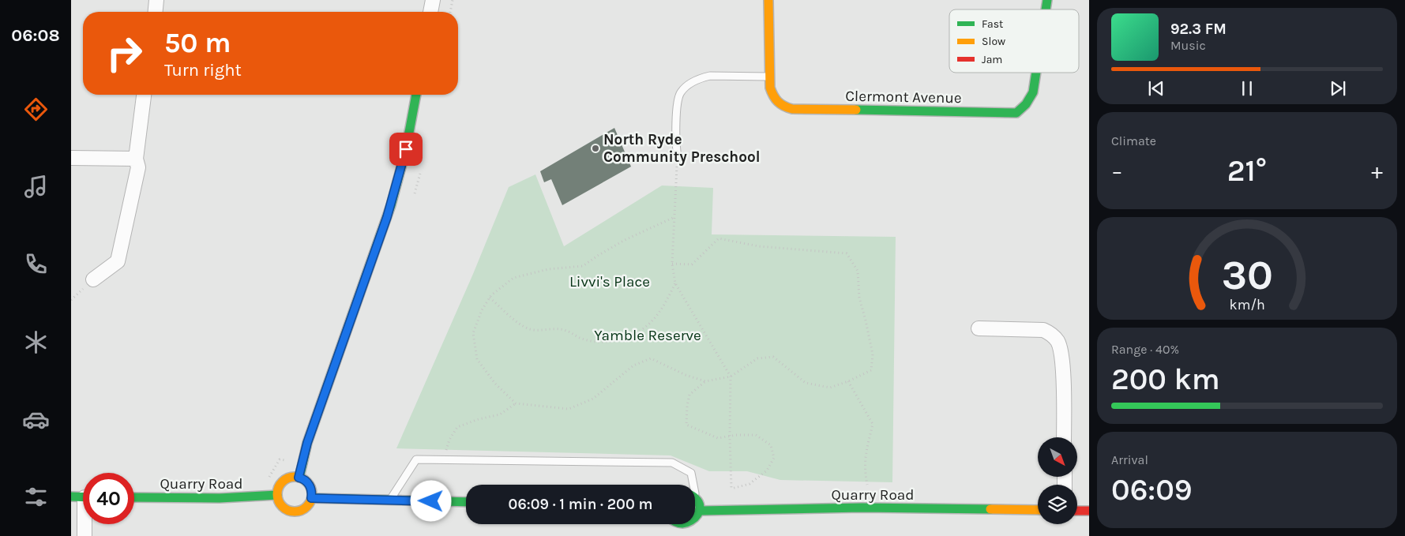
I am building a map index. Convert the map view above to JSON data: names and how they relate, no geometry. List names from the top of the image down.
{
  "streets": {
    "street": ["Clermont Avenue", "Quarry Road"]
  },
  "parks": ["Livvi's Place", "Yamble Reserve"],
  "places": ["North Ryde Community Preschool"],
  "legend": ["Fast", "Slow", "Jam"],
  "north": "bottom right",
  "page": {
    "tabs": "06:08",
    "turn": ["50 m", "Turn right"],
    "song": ["92.3 FM", "Music"],
    "tile": [
      "Climate",
      ["Range · 40%", "200 km"],
      ["Arrival", "06:09"]
    ],
    "heat": ["−", "21°", "+"],
    "limit": "40",
    "trip": "06:09 · 1 min · 200 m",
    "gauge": ["30", "km/h"]
  }
}
